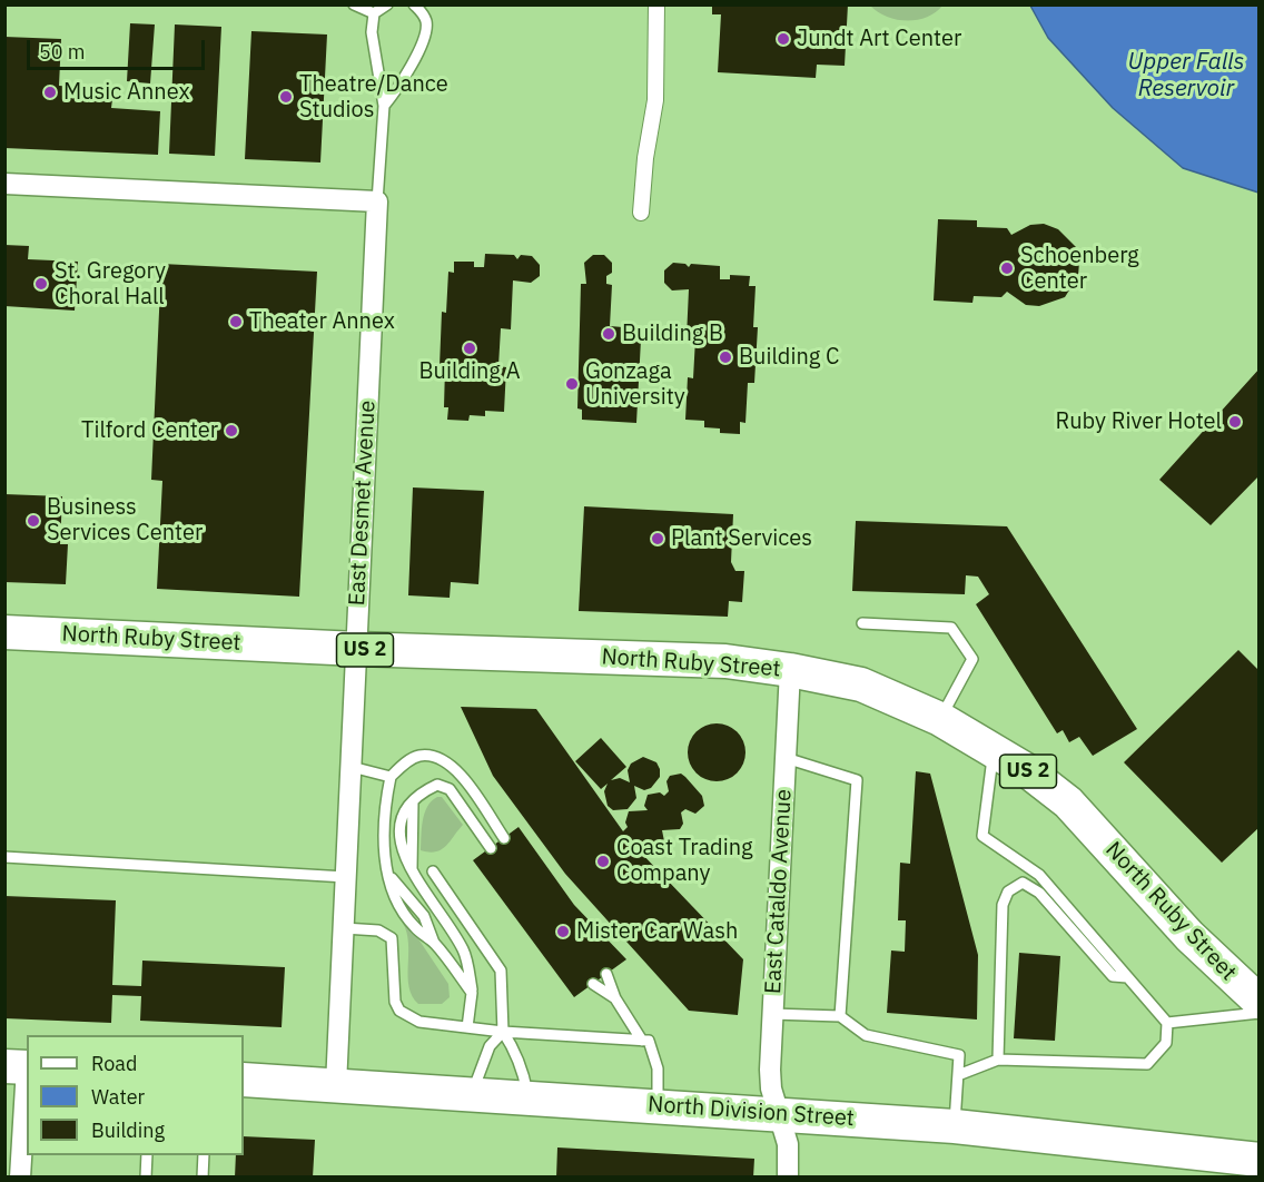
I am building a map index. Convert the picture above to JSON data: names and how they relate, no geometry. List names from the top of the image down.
{
  "streets": {
    "main road": ["North Ruby Street", "US 2", "North Division Street"],
    "street": ["East Desmet Avenue", "East Cataldo Avenue"]
  },
  "crossings": [
    ["East Desmet Avenue", "North Ruby Street"],
    ["East Desmet Avenue", "North Division Street"],
    ["North Ruby Street", "East Cataldo Avenue"],
    ["East Cataldo Avenue", "North Division Street"]
  ],
  "water": ["Upper Falls Reservoir"],
  "places": [
    "Jundt Art Center",
    "Music Annex",
    "Theatre/Dance Studios",
    "Schoenberg Center",
    "St. Gregory Choral Hall",
    "Theater Annex",
    "Building B",
    "Building A",
    "Building C",
    "Gonzaga University",
    "Ruby River Hotel",
    "Tilford Center",
    "Business Services Center",
    "Plant Services",
    "Coast Trading Company",
    "Mister Car Wash"
  ],
  "legend": ["Road", "Water", "Building"],
  "scale_bar": "50 m"
}
